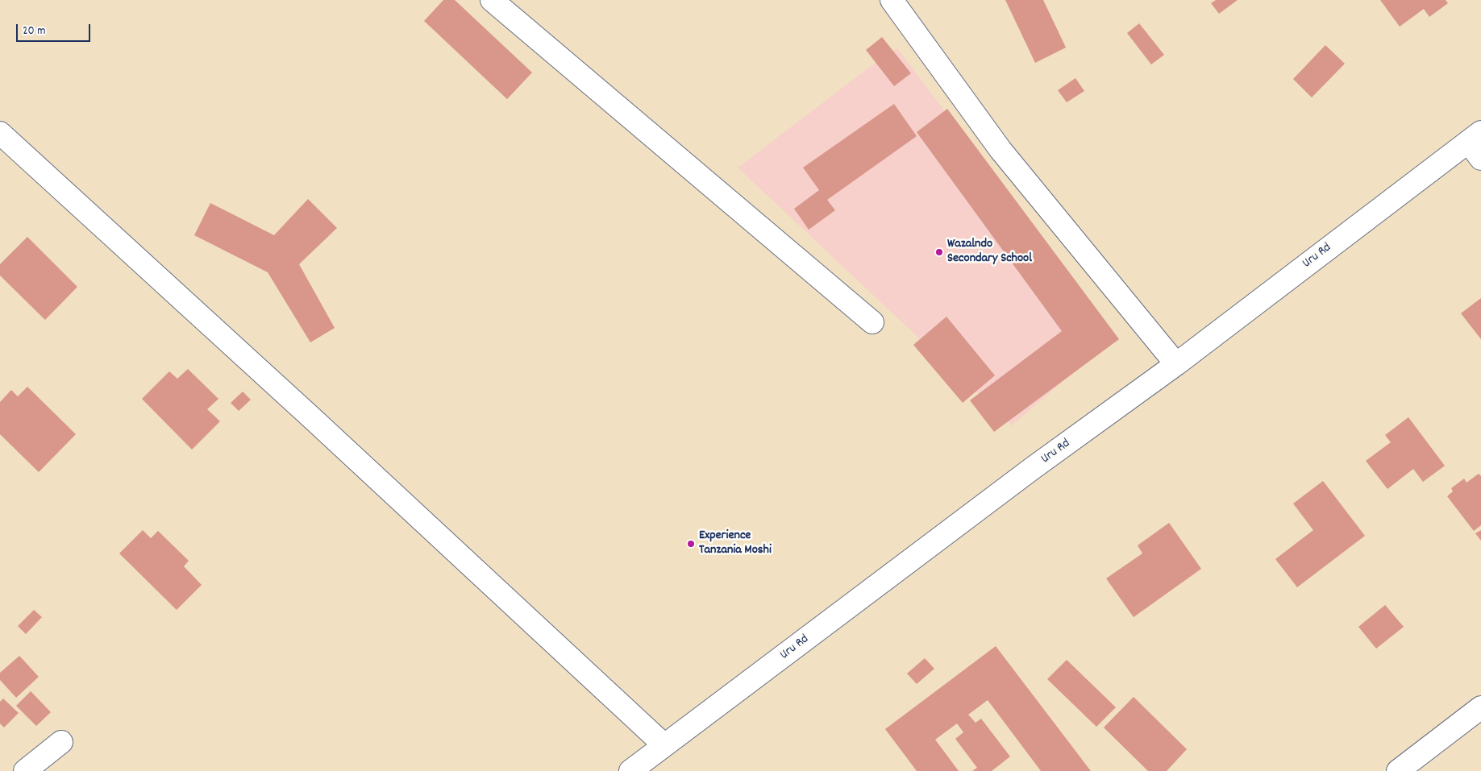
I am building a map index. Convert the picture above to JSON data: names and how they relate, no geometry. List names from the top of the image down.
{
  "streets": {
    "street": ["Uru Rd"]
  },
  "places": ["Wazalndo Secondary School", "Experience Tanzania Moshi"],
  "scale_bar": "20 m"
}
